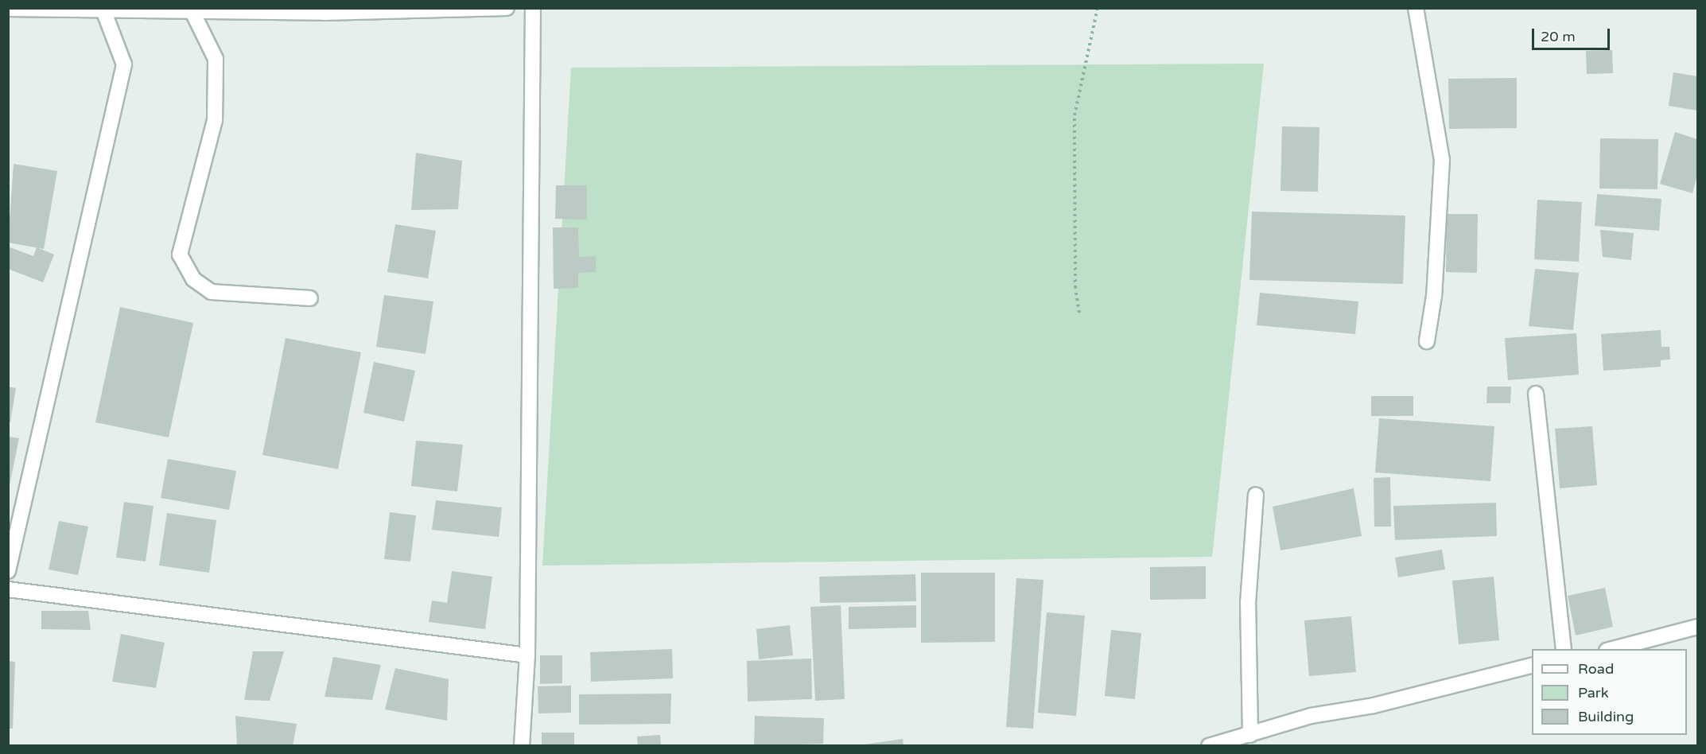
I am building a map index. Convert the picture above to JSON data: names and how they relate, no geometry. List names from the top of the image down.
{
  "legend": ["Road", "Park", "Building"],
  "scale_bar": "20 m"
}
